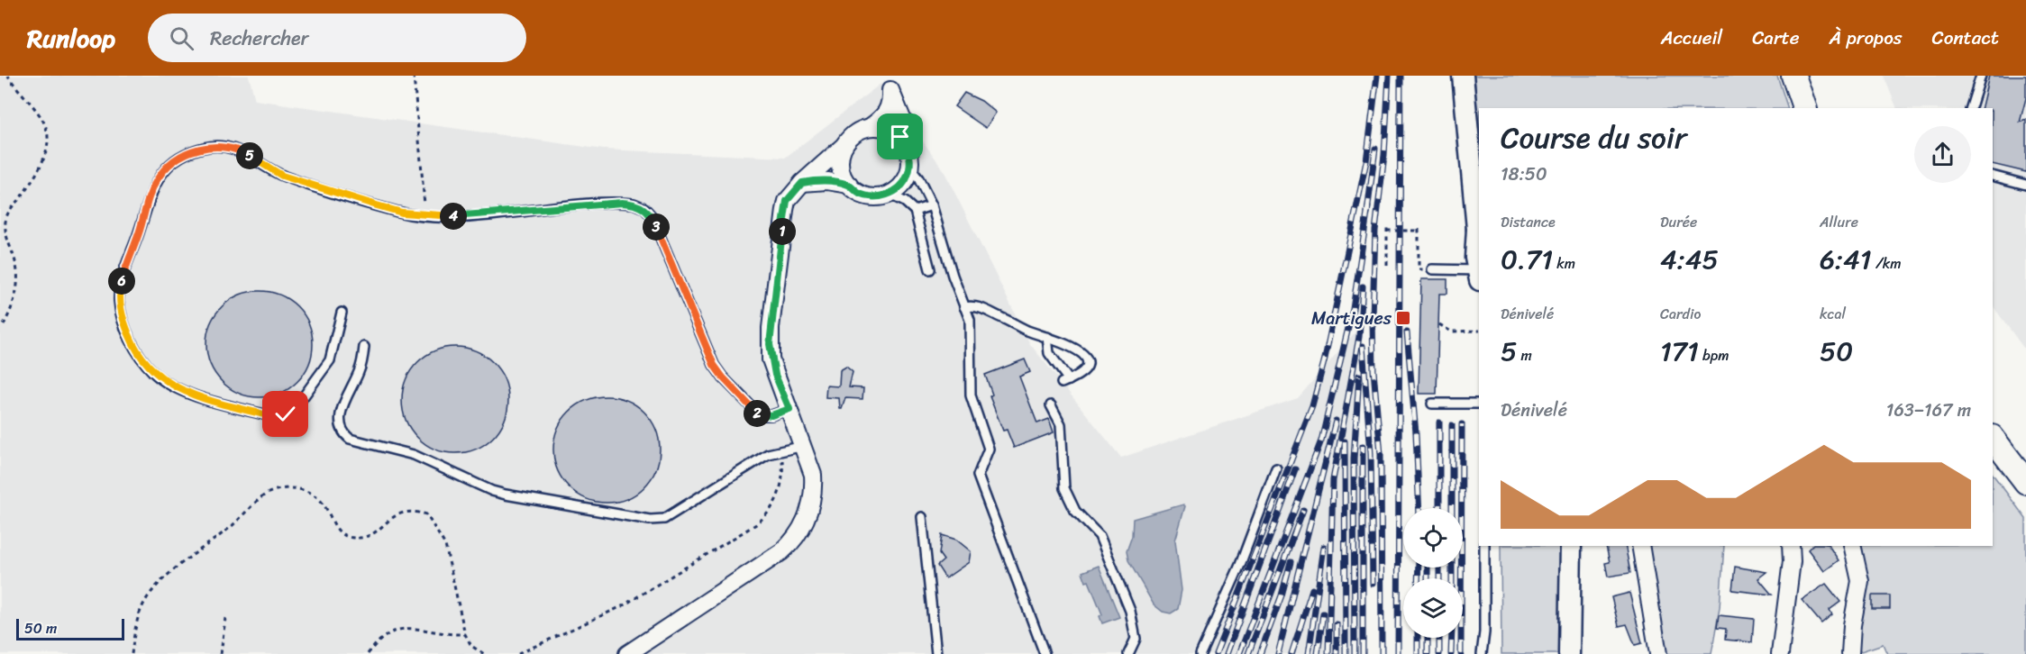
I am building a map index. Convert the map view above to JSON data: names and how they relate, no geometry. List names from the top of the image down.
{
  "places": {
    "transit": ["Martigues"]
  },
  "scale_bar": "50 m",
  "page": {
    "header": "Runloop",
    "search": "Rechercher",
    "nav": [
      "Accueil",
      "Carte",
      "À propos",
      "Contact"
    ],
    "heading": ["Course du soir", "18:50"],
    "pins": [
      "5",
      "4",
      "3",
      "1",
      "6",
      "2"
    ],
    "stats": [
      ["Distance", "0.71 km"],
      ["Durée", "4:45"],
      ["Allure", "6:41 /km"],
      ["Dénivelé", "5 m"],
      ["Cardio", "171 bpm"],
      ["kcal", "50"]
    ],
    "chart": ["Dénivelé", "163–167 m"],
    "scale": "50 m"
  }
}
